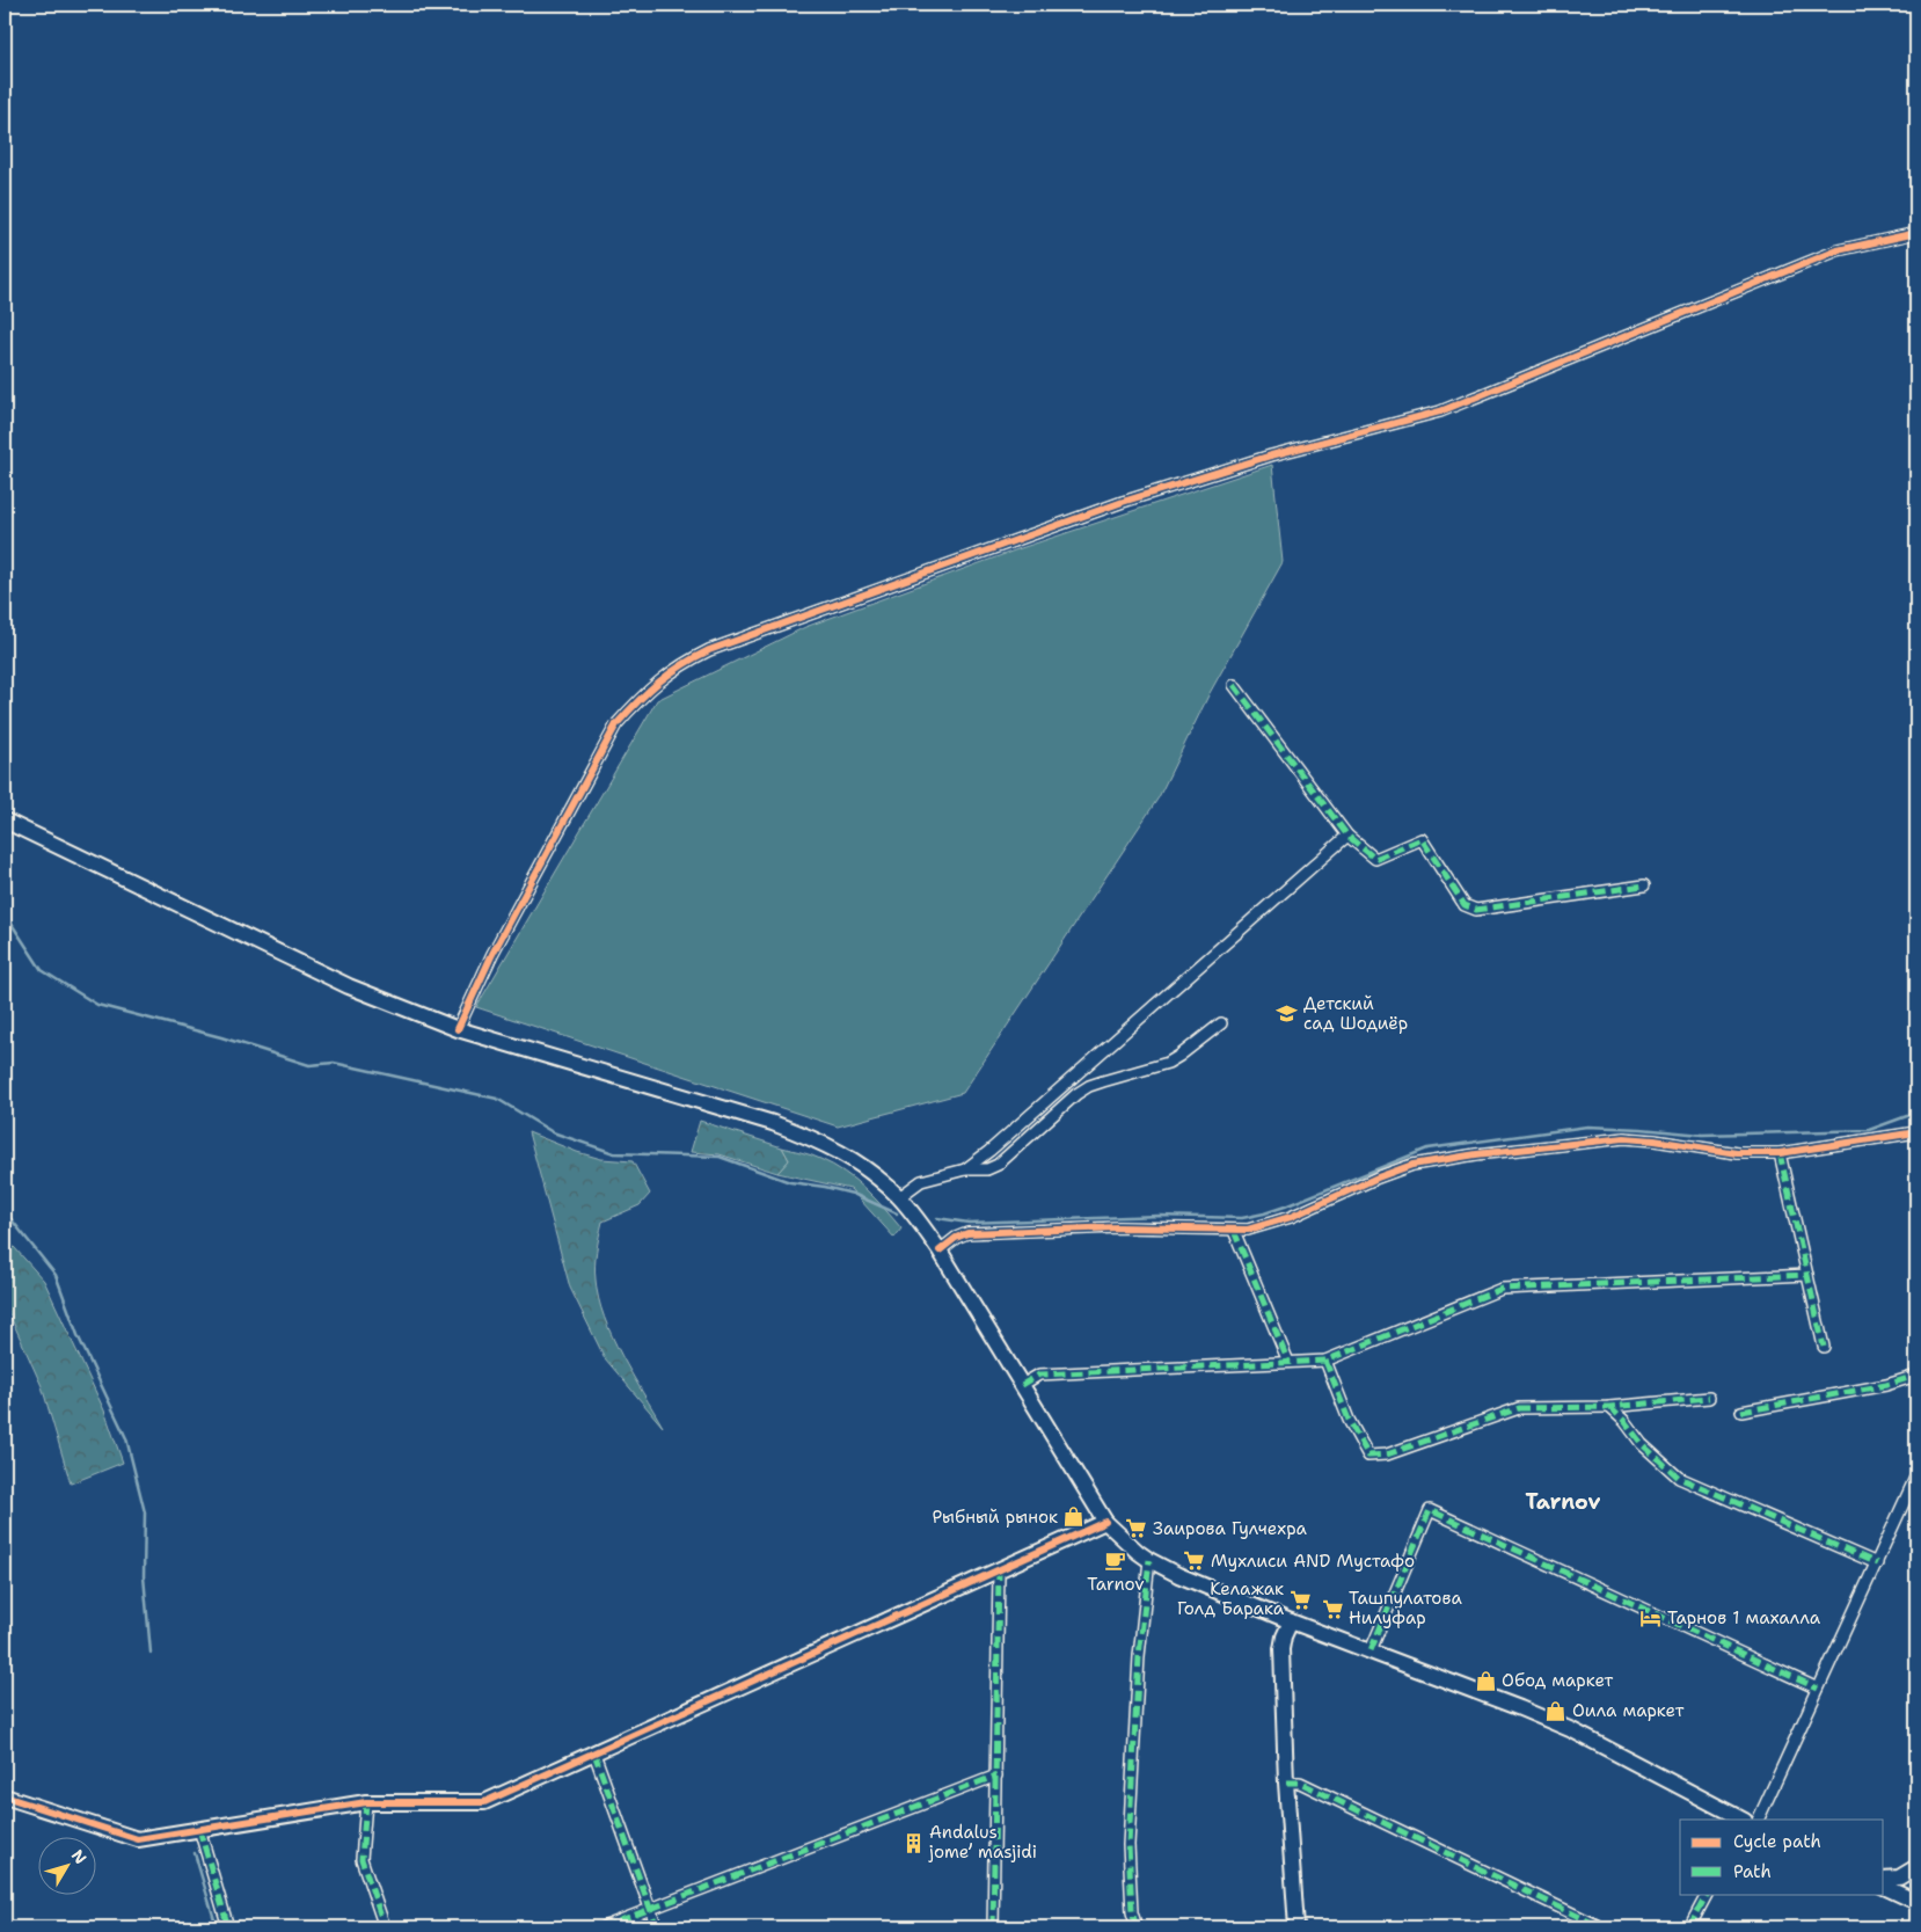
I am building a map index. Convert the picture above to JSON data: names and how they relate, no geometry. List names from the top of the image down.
{
  "districts": ["Tarnov"],
  "places": {
    "school or university": ["Детский сад Шодиёр"],
    "shop": ["Рыбный рынок", "Обод маркет", "Оила маркет"],
    "supermarket": [
      "Заирова Гулчехра",
      "Мухлиси AND Мустафо",
      "Келажак Голд Барака",
      "Ташпулатова Нилуфар"
    ],
    "cafe": ["Tarnov"],
    "hotel": ["Тарнов 1 махалла"],
    "building": ["Andalus jome’ masjidi"]
  },
  "legend": ["Cycle path", "Path"],
  "north": "top right"
}
